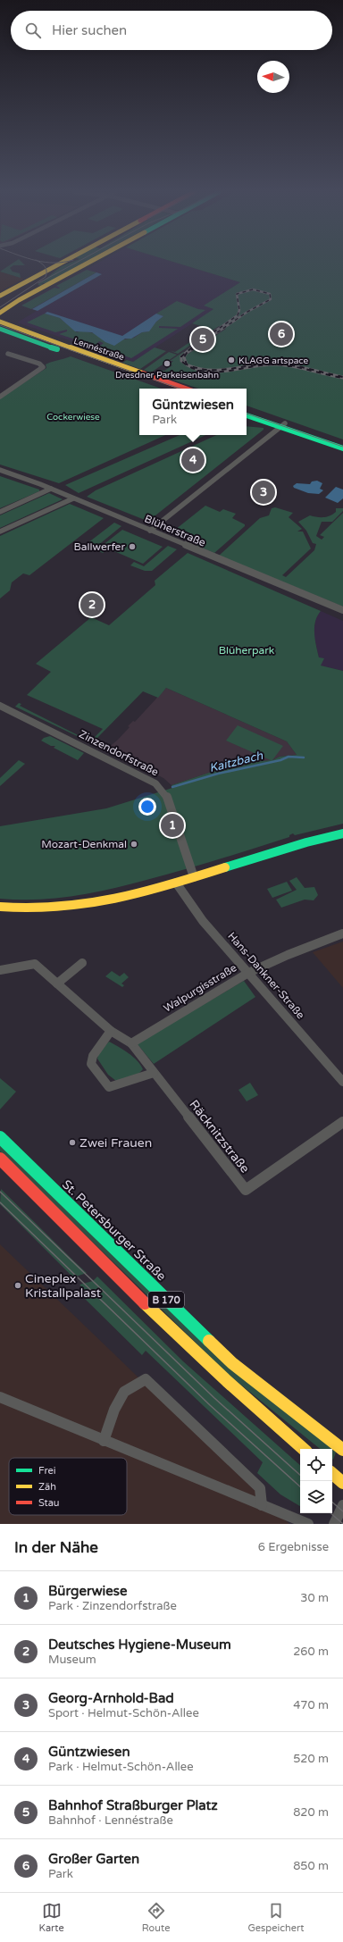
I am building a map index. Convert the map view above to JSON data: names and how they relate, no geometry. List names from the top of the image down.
{
  "streets": {
    "main road": ["Lennéstraße", "St. Petersburger Straße", "B 170"],
    "street": [
      "Blüherstraße",
      "Zinzendorfstraße",
      "Hans-Dankner-Straße",
      "Walpurgisstraße",
      "Räcknitzstraße"
    ]
  },
  "crossings": [
    ["Hans-Dankner-Straße", "Walpurgisstraße"],
    ["Walpurgisstraße", "Räcknitzstraße"]
  ],
  "water": ["Kaitzbach"],
  "parks": ["Cockerwiese", "Blüherpark"],
  "places": [
    "KLAGG artspace",
    "Dresdner Parkeisenbahn",
    "Ballwerfer",
    "Mozart-Denkmal",
    "Zwei Frauen",
    "Cineplex Kristallpalast"
  ],
  "legend": ["Frei", "Zäh", "Stau"],
  "north": "left",
  "page": {
    "search": "Hier suchen",
    "pins": [
      "6",
      "5",
      "4",
      "3",
      "2",
      "1"
    ],
    "popup": ["Güntzwiesen", "Park"],
    "heading": ["In der Nähe", "6 Ergebnisse"],
    "list": [
      {
        "mark": "1",
        "name": "Bürgerwiese",
        "note": "Park · Zinzendorfstraße",
        "value": "30 m"
      },
      {
        "mark": "2",
        "name": "Deutsches Hygiene-Museum",
        "note": "Museum",
        "value": "260 m"
      },
      {
        "mark": "3",
        "name": "Georg-Arnhold-Bad",
        "note": "Sport · Helmut-Schön-Allee",
        "value": "470 m"
      },
      {
        "mark": "4",
        "name": "Güntzwiesen",
        "note": "Park · Helmut-Schön-Allee",
        "value": "520 m"
      },
      {
        "mark": "5",
        "name": "Bahnhof Straßburger Platz",
        "note": "Bahnhof · Lennéstraße",
        "value": "820 m"
      },
      {
        "mark": "6",
        "name": "Großer Garten",
        "note": "Park",
        "value": "850 m"
      }
    ],
    "nav": ["Karte", "Route", "Gespeichert"]
  }
}
